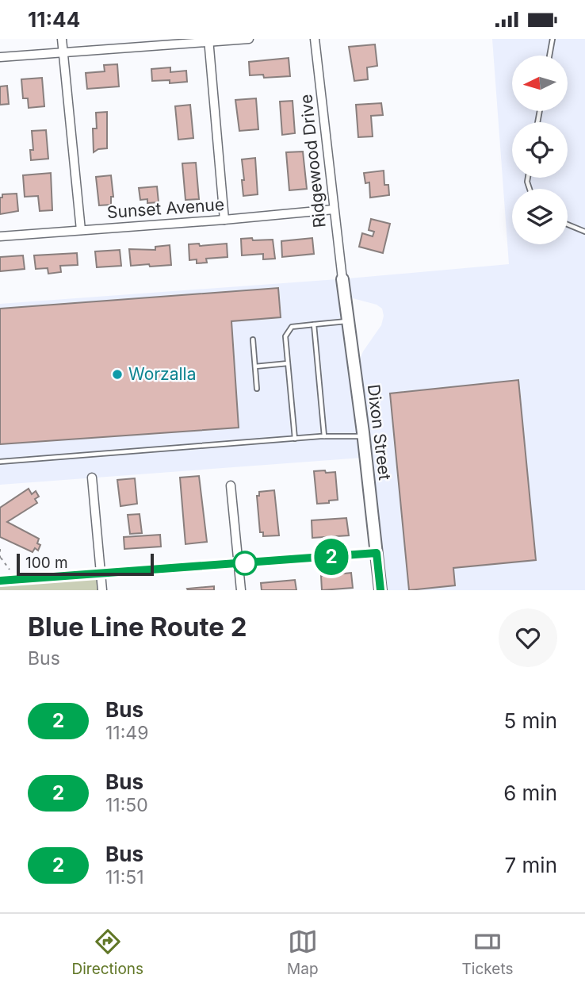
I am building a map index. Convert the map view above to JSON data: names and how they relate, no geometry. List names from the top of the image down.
{
  "streets": {
    "street": ["Ridgewood Drive", "Sunset Avenue", "Dixon Street"]
  },
  "crossings": [
    ["Ridgewood Drive", "Sunset Avenue"],
    ["Ridgewood Drive", "Dixon Street"]
  ],
  "places": ["Worzalla"],
  "lines": ["bus line 2"],
  "scale_bar": "100 m",
  "north": "left",
  "page": {
    "status": "11:44",
    "on_map": "2",
    "scale": "100 m",
    "heading": ["Blue Line Route 2", "Bus"],
    "list": [
      {
        "mark": "2",
        "name": "Bus",
        "note": "11:49",
        "value": "5 min"
      },
      {
        "mark": "2",
        "name": "Bus",
        "note": "11:50",
        "value": "6 min"
      },
      {
        "mark": "2",
        "name": "Bus",
        "note": "11:51",
        "value": "7 min"
      }
    ],
    "tabs": ["Directions", "Map", "Tickets"]
  }
}
